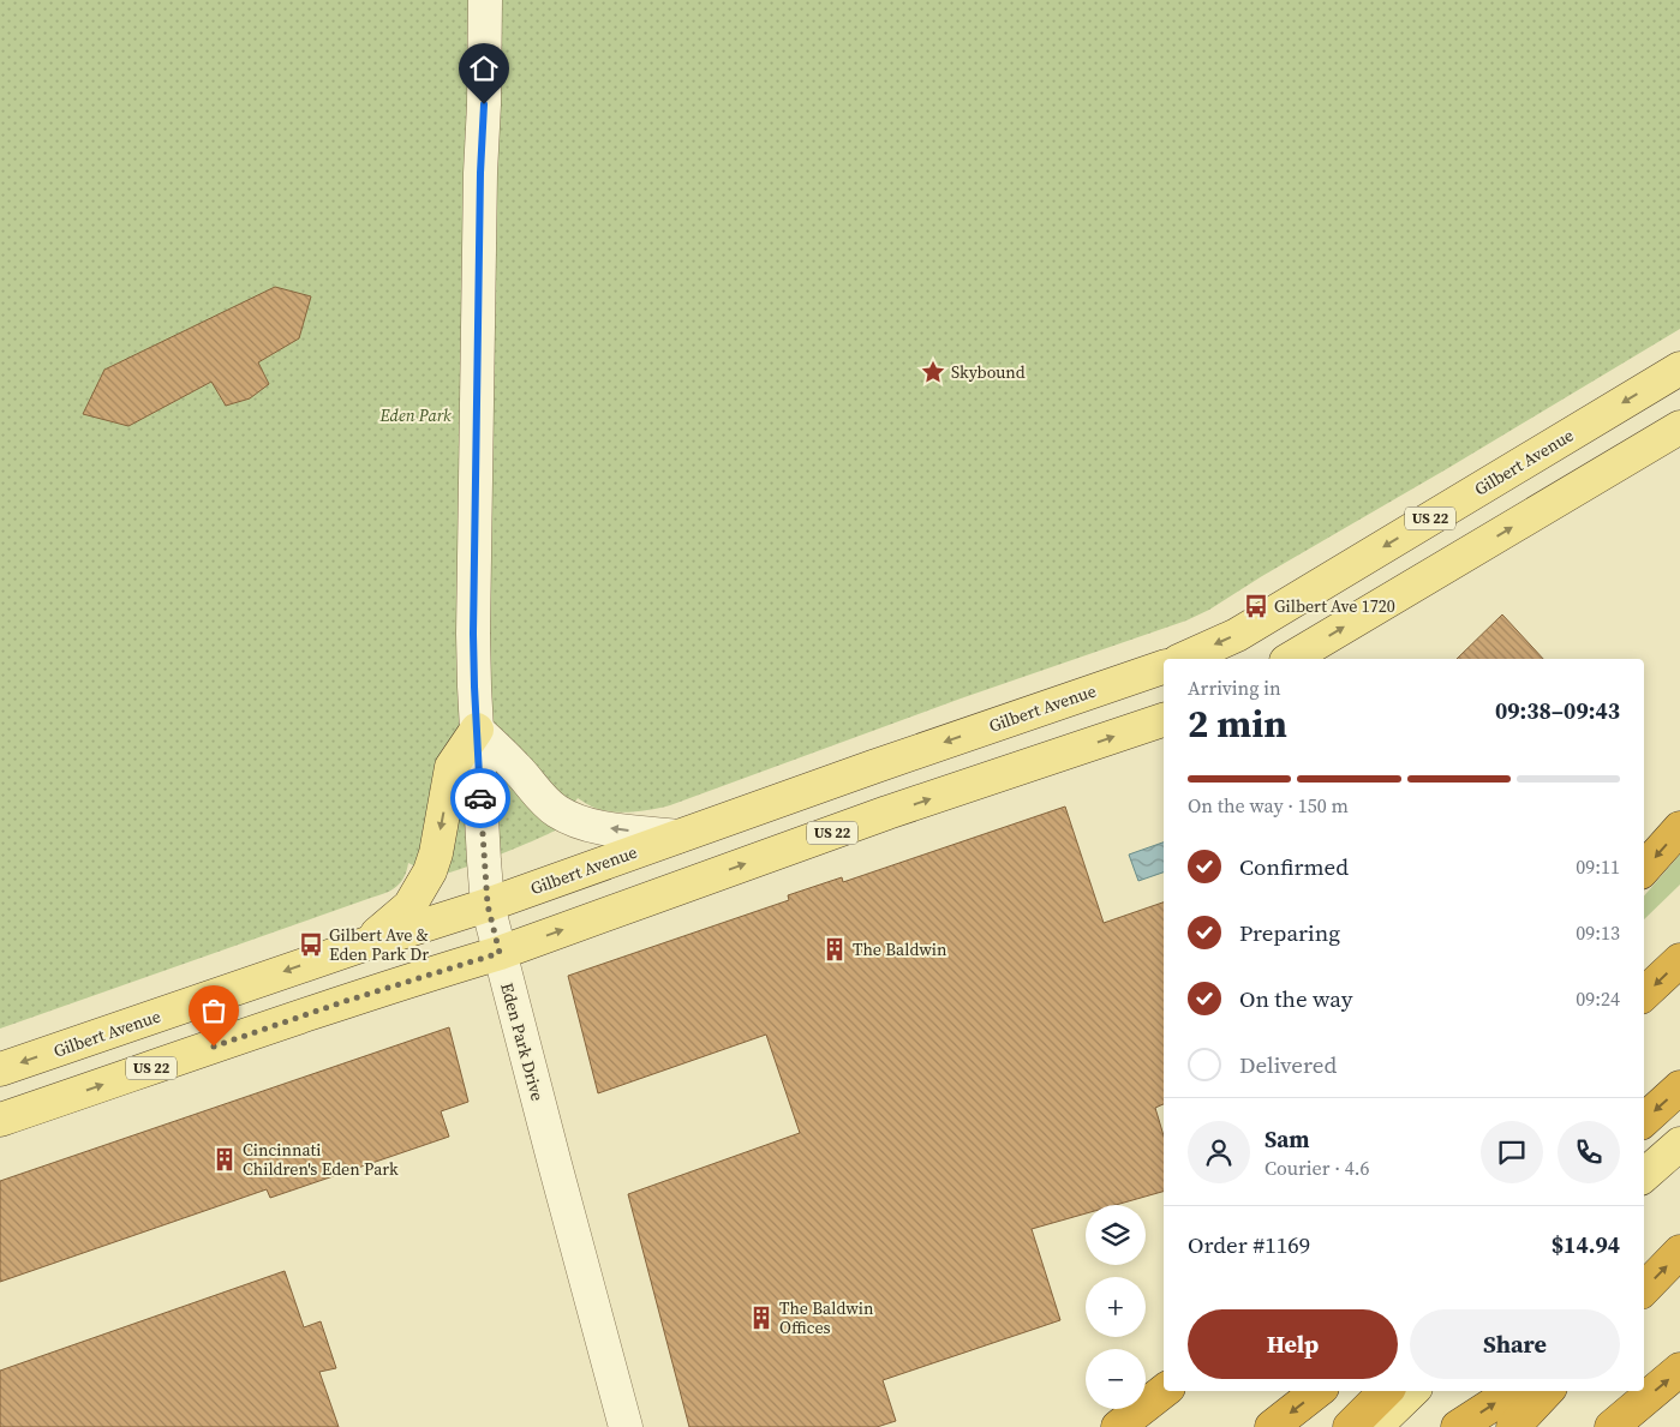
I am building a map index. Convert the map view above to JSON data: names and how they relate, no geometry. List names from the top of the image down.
{
  "streets": {
    "main road": ["Gilbert Avenue", "US 22"],
    "street": ["Eden Park Drive"]
  },
  "crossings": [
    ["Gilbert Avenue", "Eden Park Drive"],
    ["US 22", "Eden Park Drive"]
  ],
  "parks": ["Eden Park"],
  "places": {
    "place": ["Skybound"],
    "bus stop": ["Gilbert Ave 1720", "Gilbert Ave & Eden Park Dr"],
    "building": ["The Baldwin", "Cincinnati Children's Eden Park", "The Baldwin Offices"]
  },
  "page": {
    "heading": ["2 min", "Arriving in", "09:38–09:43"],
    "panel": [
      "Sam",
      "Courier · 4.6",
      "Order #1169",
      "$14.94"
    ],
    "bar": "On the way · 150 m",
    "list": [
      ["Confirmed", "09:11"],
      ["Preparing", "09:13"],
      ["On the way", "09:24"],
      "Delivered"
    ],
    "map_buttons": ["+", "−"],
    "buttons": ["Help", "Share"]
  }
}
